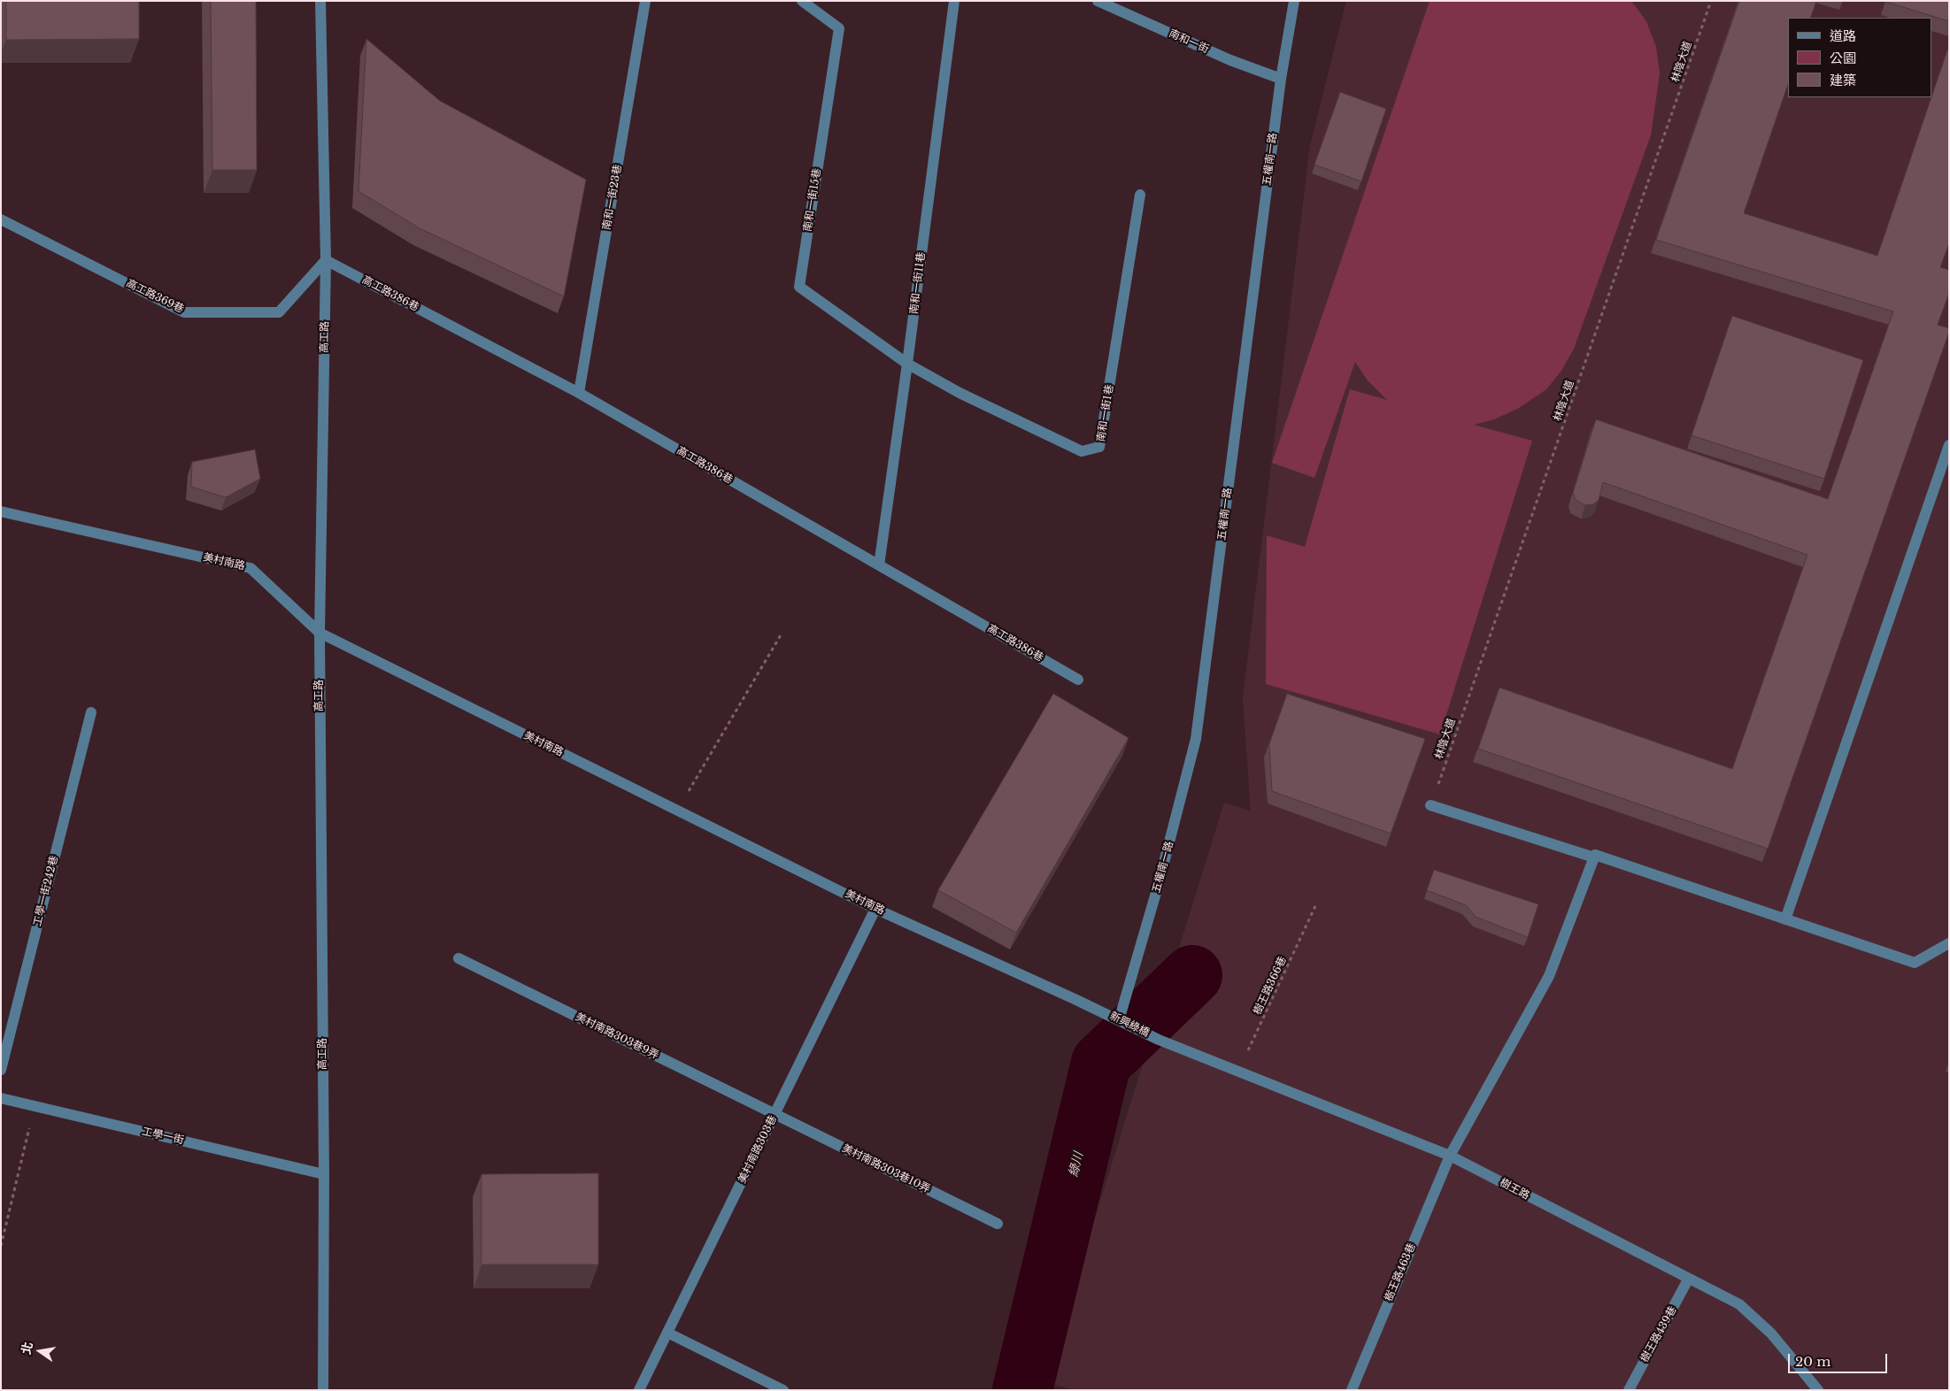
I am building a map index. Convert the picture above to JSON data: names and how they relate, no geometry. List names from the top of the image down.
{
  "streets": {
    "street": [
      "南和一街",
      "五權南一路",
      "南和一街23巷",
      "南和一街15巷",
      "南和一街11巷",
      "高工路386巷",
      "高工路369巷",
      "高工路",
      "南和一街1巷",
      "美村南路",
      "工學一街242巷",
      "新興綠橋",
      "美村南路303巷9弄",
      "工學一街",
      "美村南路303巷",
      "美村南路303巷10弄",
      "樹王路",
      "樹王路463巷",
      "樹王路439巷"
    ],
    "path": ["林陰大道", "樹王路366巷"]
  },
  "crossings": [
    ["南和一街", "五權南一路"],
    ["五權南一路", "新興綠橋"],
    ["南和一街23巷", "高工路386巷"],
    ["南和一街15巷", "南和一街11巷"],
    ["南和一街15巷", "南和一街1巷"],
    ["南和一街11巷", "高工路386巷"],
    ["南和一街11巷", "南和一街1巷"],
    ["高工路386巷", "高工路369巷"],
    ["高工路386巷", "高工路"],
    ["高工路369巷", "高工路"],
    ["高工路", "美村南路"],
    ["高工路", "工學一街"],
    ["美村南路", "新興綠橋"],
    ["美村南路", "美村南路303巷"],
    ["樹王路366巷", "樹王路"],
    ["新興綠橋", "樹王路"],
    ["美村南路303巷9弄", "美村南路303巷"],
    ["美村南路303巷9弄", "美村南路303巷10弄"],
    ["美村南路303巷", "美村南路303巷10弄"],
    ["樹王路", "樹王路463巷"],
    ["樹王路", "樹王路439巷"]
  ],
  "water": ["綠川"],
  "legend": ["道路", "公園", "建築"],
  "scale_bar": "20 m",
  "north": "left"
}
